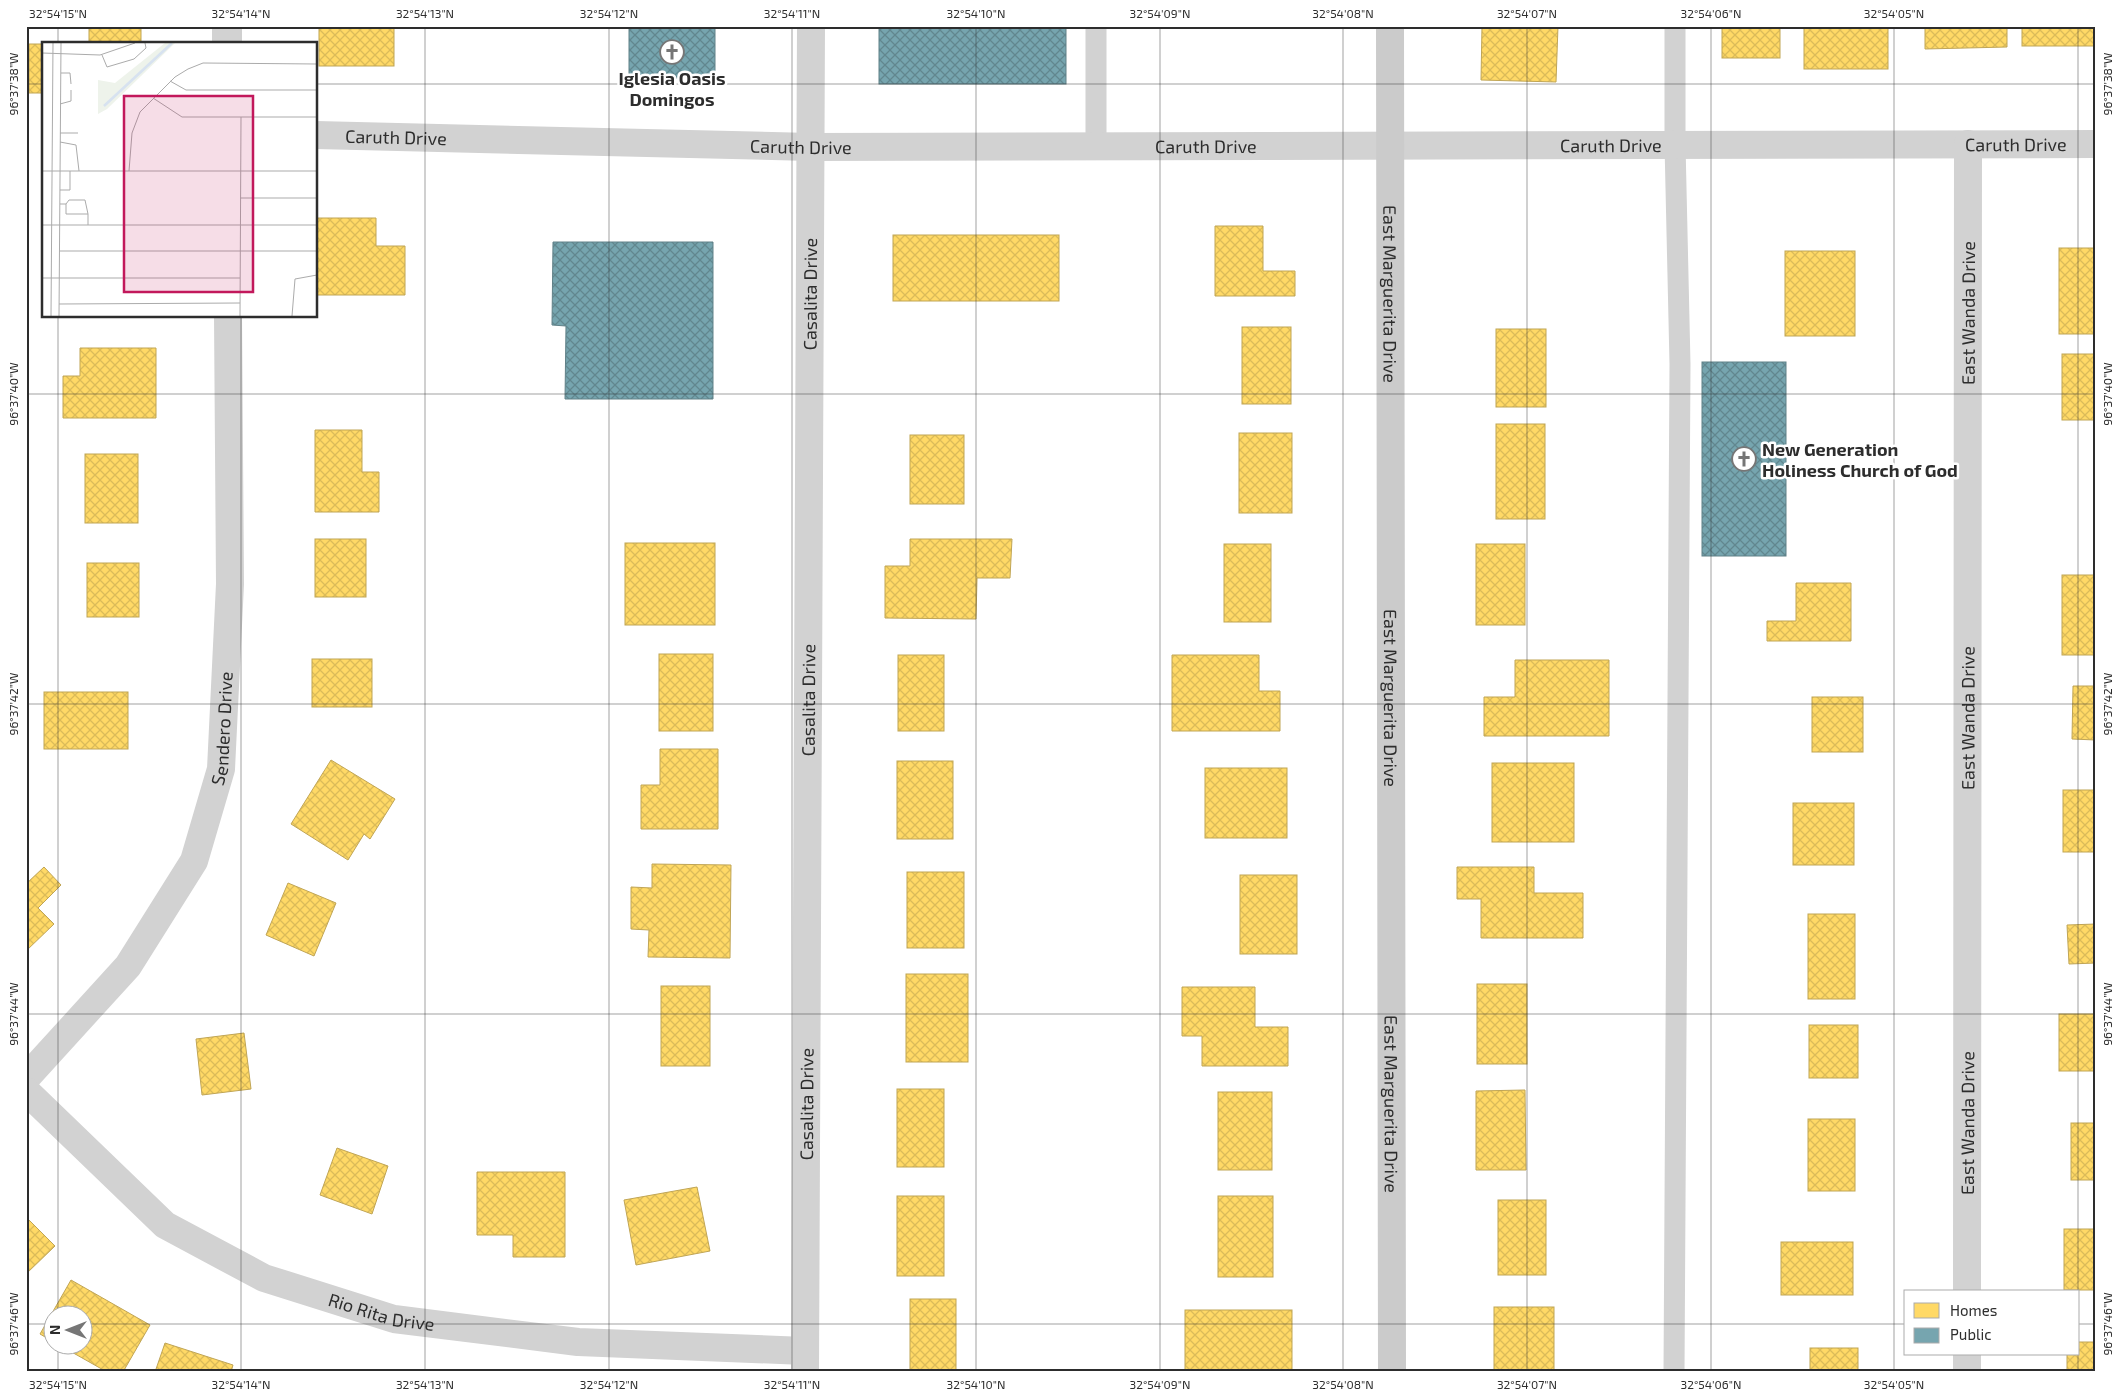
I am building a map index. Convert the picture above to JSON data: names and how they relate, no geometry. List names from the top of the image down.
{
  "streets": {
    "street": [
      "Caruth Drive",
      "Casalita Drive",
      "East Marguerita Drive",
      "East Wanda Drive",
      "Sendero Drive",
      "Rio Rita Drive"
    ]
  },
  "crossings": [
    ["Caruth Drive", "Casalita Drive"],
    ["Caruth Drive", "East Marguerita Drive"],
    ["Caruth Drive", "East Wanda Drive"],
    ["Casalita Drive", "Rio Rita Drive"]
  ],
  "places": {
    "church": ["Iglesia Oasis Domingos", "New Generation Holiness Church of God"]
  },
  "legend": ["Homes", "Public"],
  "north": "left",
  "coordinates": [
    "32°54'15\"N",
    "32°54'14\"N",
    "32°54'13\"N",
    "32°54'12\"N",
    "32°54'11\"N",
    "32°54'10\"N",
    "32°54'09\"N",
    "32°54'08\"N",
    "32°54'07\"N",
    "32°54'06\"N",
    "32°54'05\"N",
    "96°37'38\"W",
    "96°37'40\"W",
    "96°37'42\"W",
    "96°37'44\"W",
    "96°37'46\"W"
  ]
}
